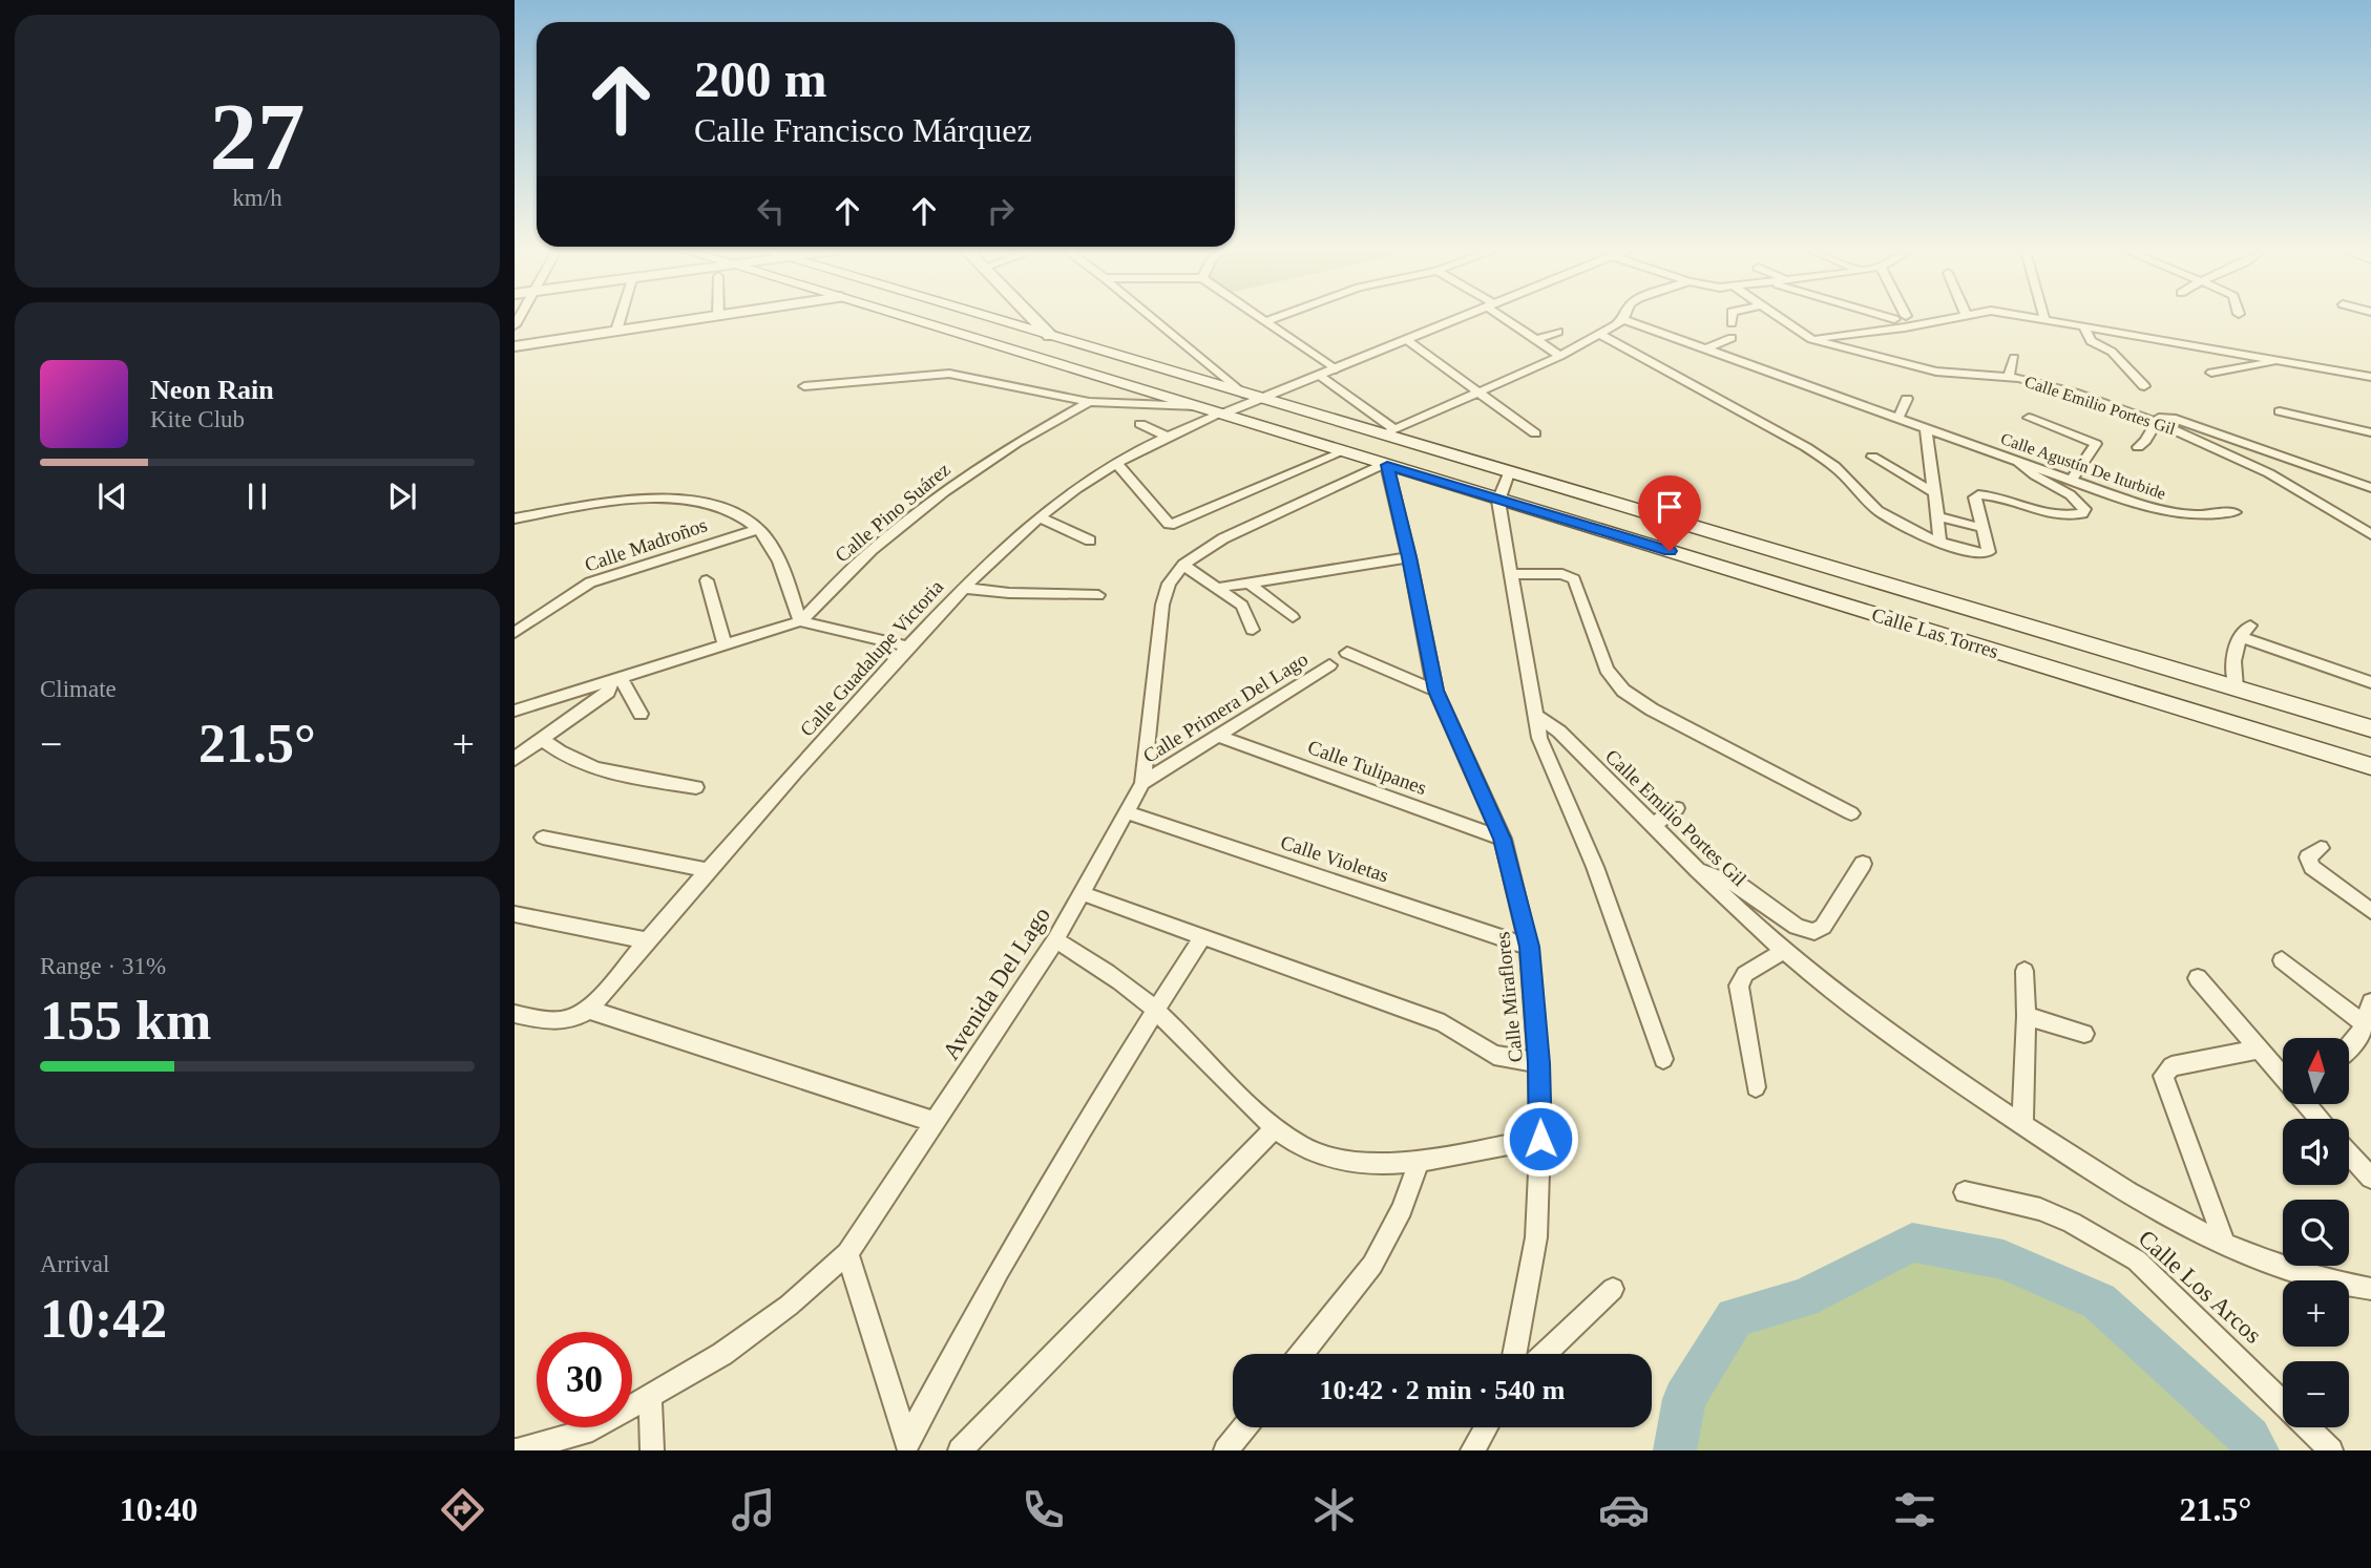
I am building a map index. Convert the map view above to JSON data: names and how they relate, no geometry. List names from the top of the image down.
{
  "streets": {
    "main road": ["Calle Las Torres"],
    "street": [
      "Calle Emilio Portes Gil",
      "Calle Agustín De Iturbide",
      "Calle Pino Suárez",
      "Calle Madroños",
      "Calle Guadalupe Victoria",
      "Calle Primera Del Lago",
      "Calle Tulipanes",
      "Calle Violetas",
      "Avenida Del Lago",
      "Calle Miraflores",
      "Calle Los Arcos"
    ]
  },
  "crossings": [
    ["Calle Las Torres", "Calle Guadalupe Victoria"],
    ["Calle Las Torres", "Avenida Del Lago"],
    ["Calle Las Torres", "Calle Miraflores"],
    ["Calle Primera Del Lago", "Calle Tulipanes"],
    ["Calle Primera Del Lago", "Avenida Del Lago"],
    ["Calle Tulipanes", "Calle Miraflores"],
    ["Calle Violetas", "Avenida Del Lago"],
    ["Calle Violetas", "Calle Miraflores"],
    ["Avenida Del Lago", "Calle Miraflores"]
  ],
  "north": "top",
  "page": {
    "tile": [
      ["27", "km/h"],
      "Climate",
      ["Range · 31%", "155 km"],
      ["Arrival", "10:42"]
    ],
    "turn": ["200 m", "Calle Francisco Márquez"],
    "song": ["Neon Rain", "Kite Club"],
    "heat": ["−", "21.5°", "+"],
    "map_buttons": ["+", "−"],
    "limit": "30",
    "trip": "10:42 · 2 min · 540 m",
    "tabs": ["10:40", "21.5°"]
  }
}
